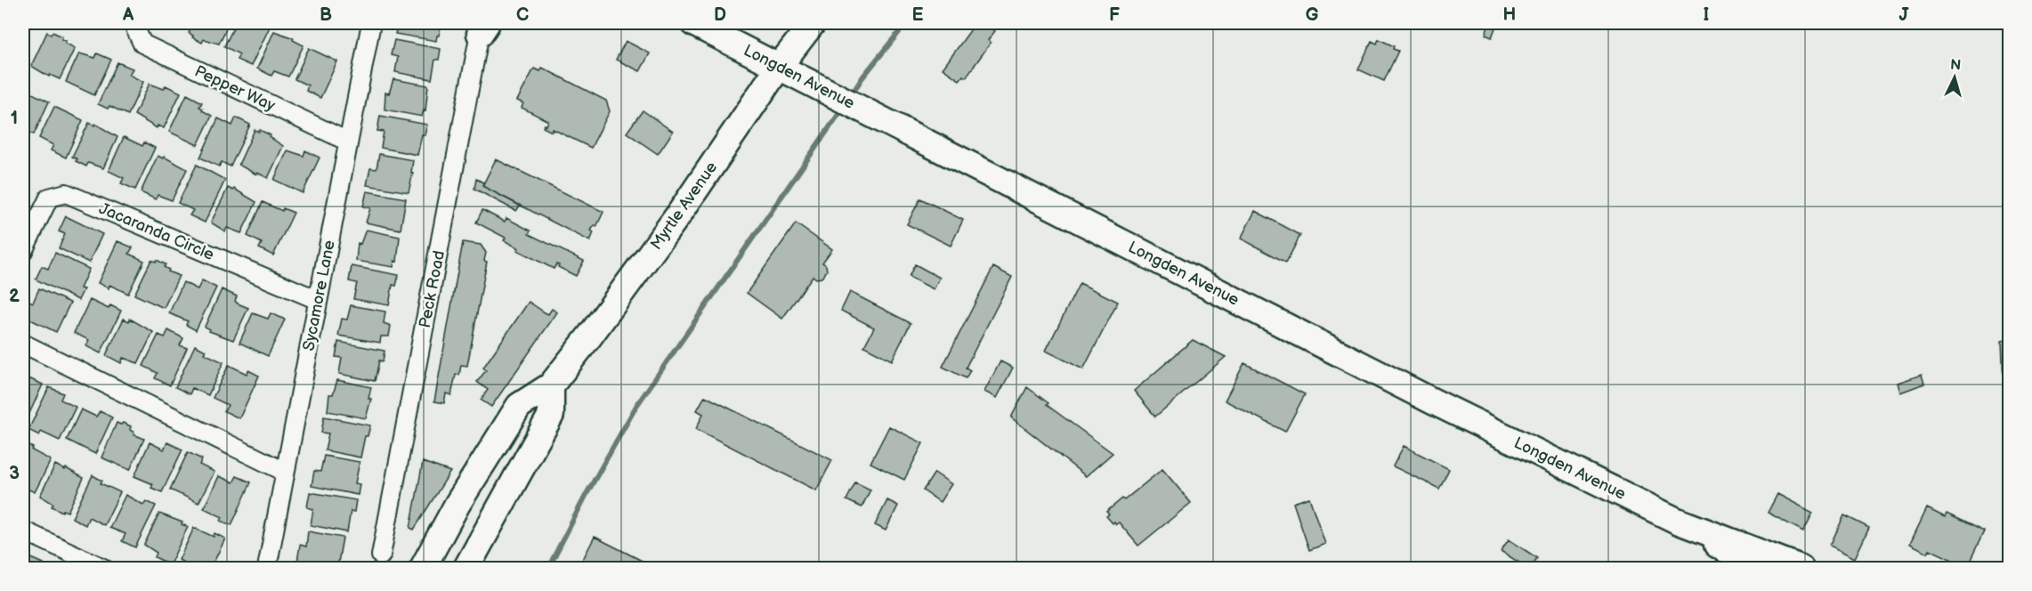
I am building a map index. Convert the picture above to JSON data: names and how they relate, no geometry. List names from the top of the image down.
{
  "streets": {
    "street": [
      "Longden Avenue",
      "Pepper Way",
      "Myrtle Avenue",
      "Jacaranda Circle",
      "Peck Road",
      "Sycamore Lane"
    ]
  },
  "crossings": [
    ["Longden Avenue", "Myrtle Avenue"],
    ["Pepper Way", "Sycamore Lane"],
    ["Jacaranda Circle", "Sycamore Lane"]
  ],
  "north": "top",
  "grid": {
    "columns": [
      "A",
      "B",
      "C",
      "D",
      "E",
      "F",
      "G",
      "H",
      "I",
      "J"
    ],
    "rows": ["1", "2", "3"]
  }
}
